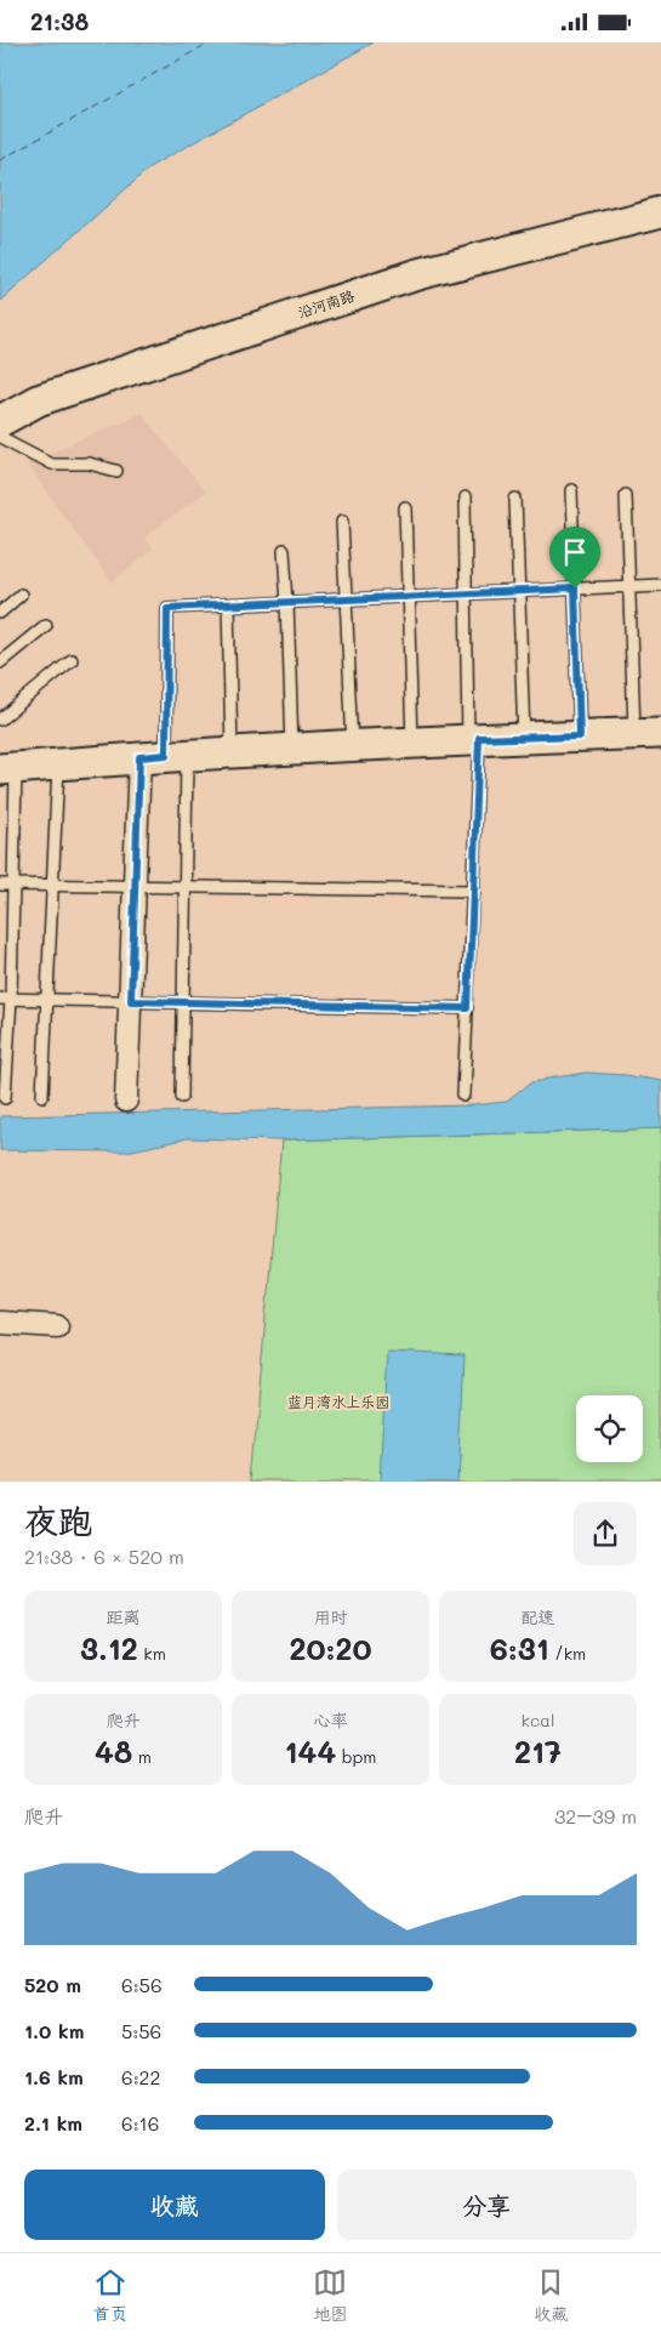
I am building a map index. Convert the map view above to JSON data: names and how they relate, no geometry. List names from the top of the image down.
{
  "streets": {
    "main road": ["沿河南路"]
  },
  "parks": ["蓝月湾水上乐园"],
  "page": {
    "status": "21:38",
    "heading": ["夜跑", "21:38 · 6 × 520 m"],
    "stats": [
      ["距离", "3.12 km"],
      ["用时", "20:20"],
      ["配速", "6:31 /km"],
      ["爬升", "48 m"],
      ["心率", "144 bpm"],
      ["kcal", "217"]
    ],
    "chart": ["爬升", "32–39 m"],
    "list": [
      {
        "name": "520 m",
        "note": "6:56"
      },
      {
        "name": "1.0 km",
        "note": "5:56"
      },
      {
        "name": "1.6 km",
        "note": "6:22"
      },
      {
        "name": "2.1 km",
        "note": "6:16"
      }
    ],
    "buttons": ["收藏", "分享"],
    "tabs": ["首页", "地图", "收藏"]
  }
}
